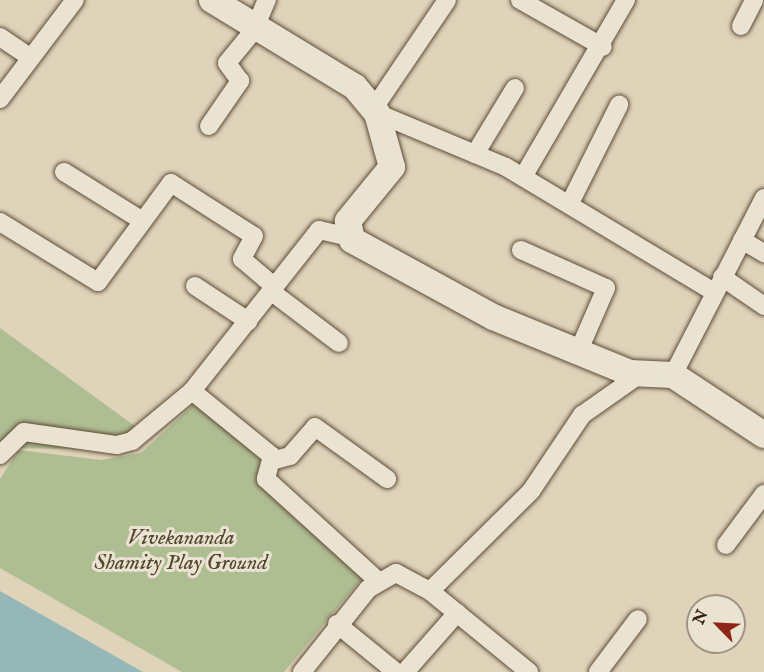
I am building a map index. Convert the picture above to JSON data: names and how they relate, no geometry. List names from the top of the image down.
{
  "parks": ["Vivekananda Shamity Play Ground"],
  "north": "top left"
}
